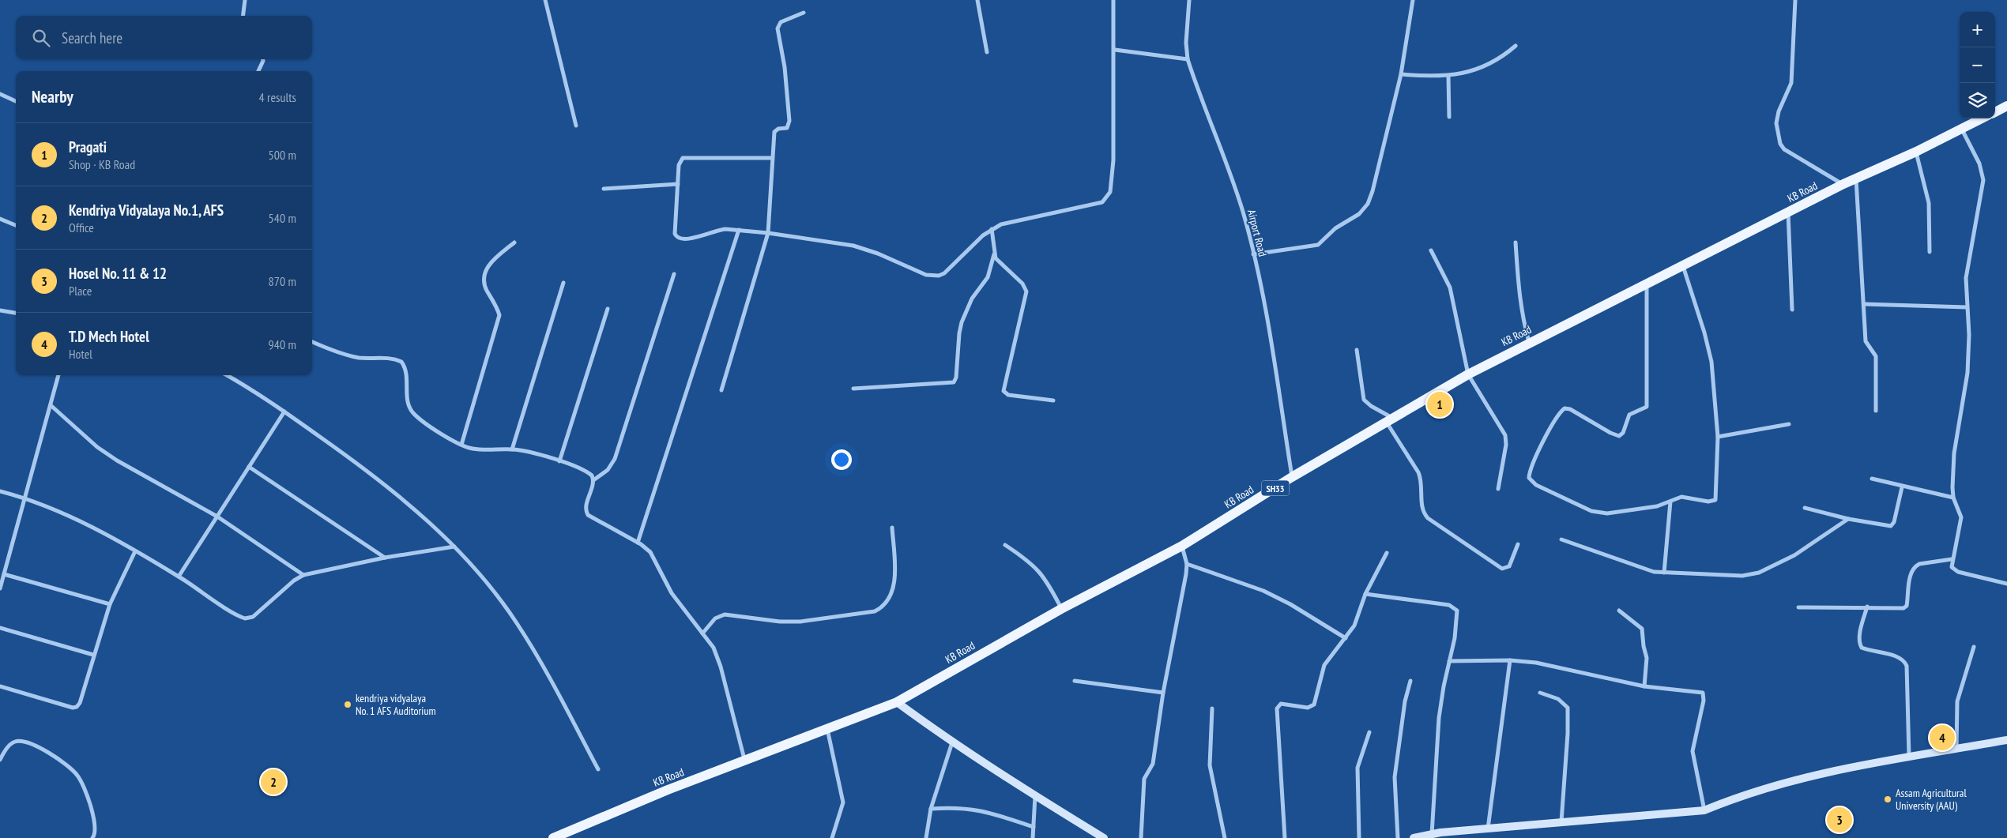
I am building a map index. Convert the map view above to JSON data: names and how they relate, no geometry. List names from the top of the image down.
{
  "streets": {
    "main road": ["KB Road", "SH33"],
    "street": ["Airport Road"]
  },
  "crossings": [
    ["KB Road", "Airport Road"]
  ],
  "places": ["kendriya vidyalaya No. 1 AFS Auditorium", "Assam Agricultural University (AAU)"],
  "page": {
    "map_buttons": ["+", "−"],
    "search": "Search here",
    "heading": ["Nearby", "4 results"],
    "list": [
      {
        "mark": "1",
        "name": "Pragati",
        "note": "Shop · KB Road",
        "value": "500 m"
      },
      {
        "mark": "2",
        "name": "Kendriya Vidyalaya No.1, AFS",
        "note": "Office",
        "value": "540 m"
      },
      {
        "mark": "3",
        "name": "Hosel No. 11 & 12",
        "note": "Place",
        "value": "870 m"
      },
      {
        "mark": "4",
        "name": "T.D Mech Hotel",
        "note": "Hotel",
        "value": "940 m"
      }
    ],
    "pins": [
      "1",
      "4",
      "2",
      "3"
    ]
  }
}
